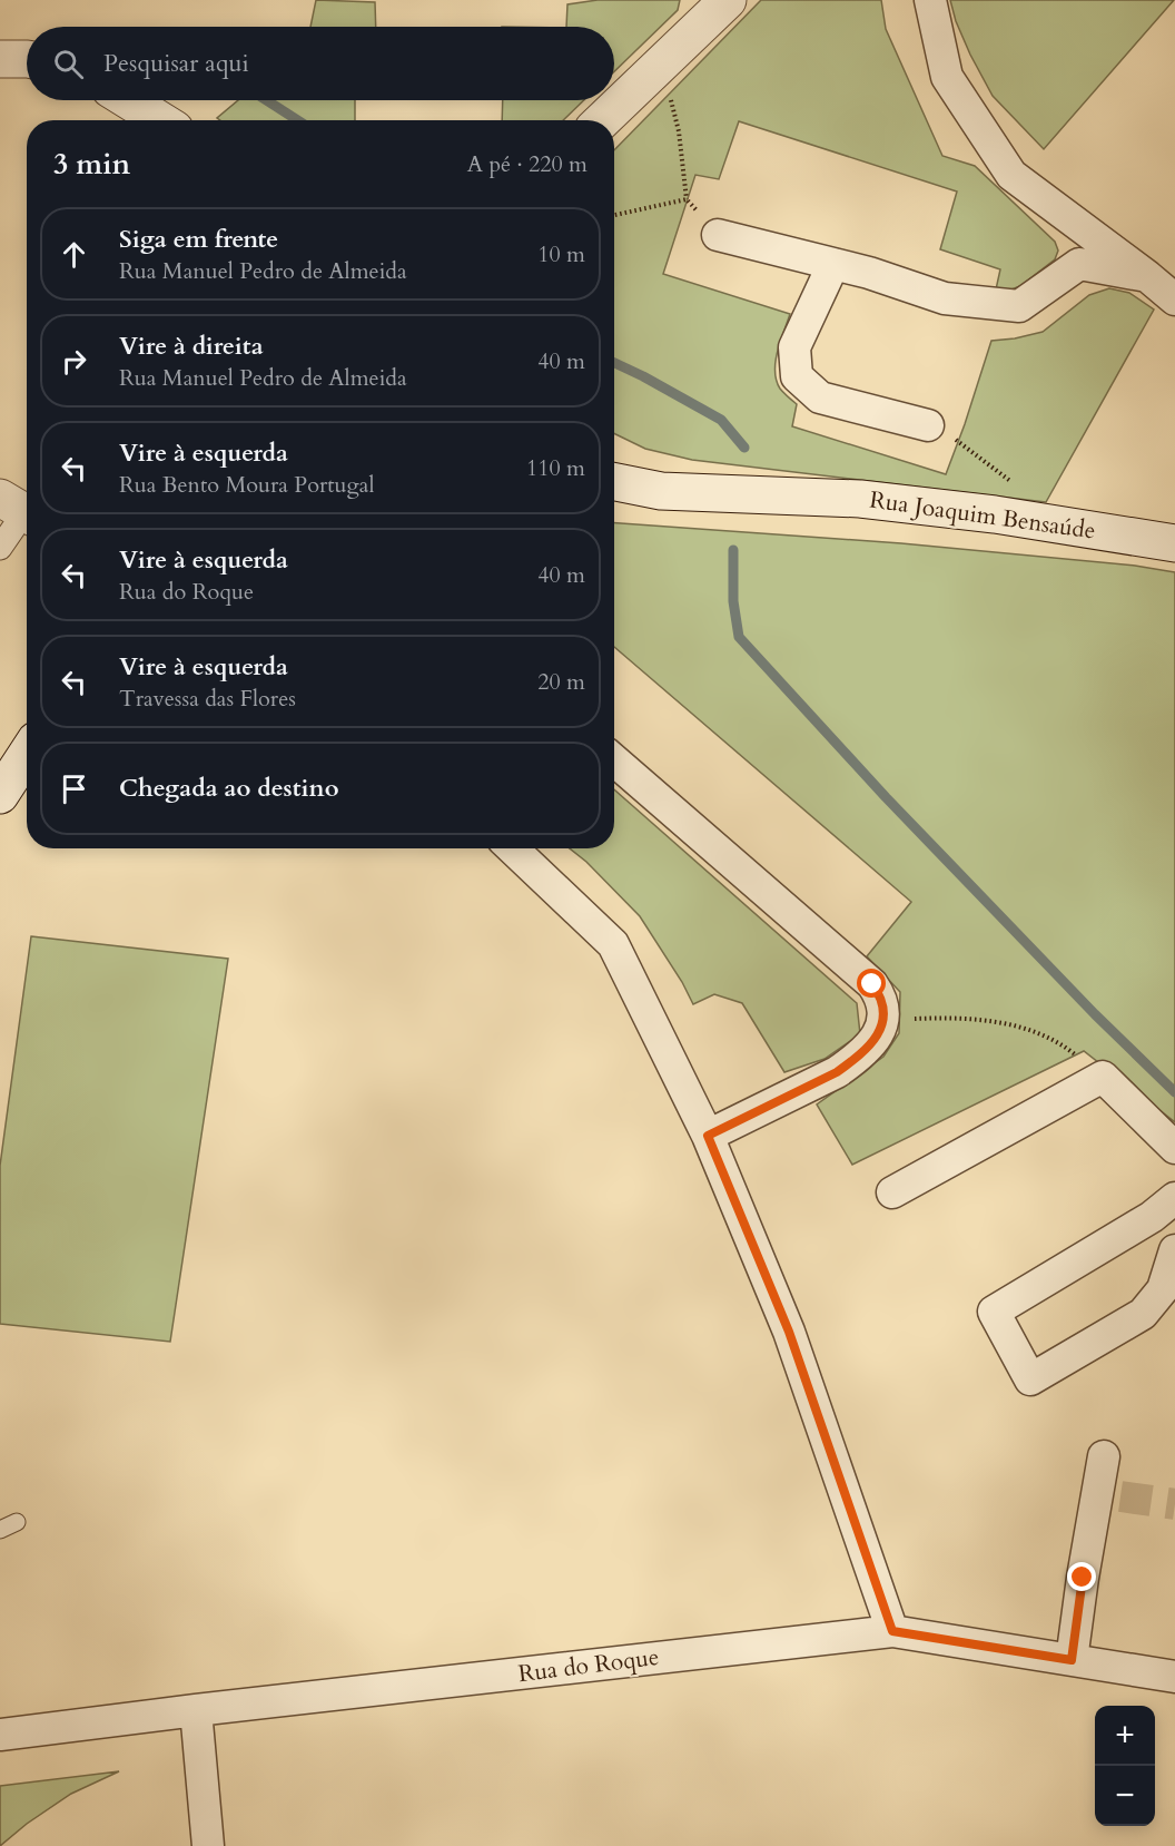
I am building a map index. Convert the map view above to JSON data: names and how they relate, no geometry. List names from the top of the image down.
{
  "streets": {
    "main road": ["Rua Joaquim Bensaúde"],
    "street": ["Rua do Roque"]
  },
  "page": {
    "search": "Pesquisar aqui",
    "heading": ["3 min", "A pé · 220 m"],
    "list": [
      ["Siga em frente", "Rua Manuel Pedro de Almeida", "10 m"],
      ["Vire à direita", "Rua Manuel Pedro de Almeida", "40 m"],
      ["Vire à esquerda", "Rua Bento Moura Portugal", "110 m"],
      ["Vire à esquerda", "Rua do Roque", "40 m"],
      ["Vire à esquerda", "Travessa das Flores", "20 m"],
      "Chegada ao destino"
    ],
    "map_buttons": ["+", "−"]
  }
}
